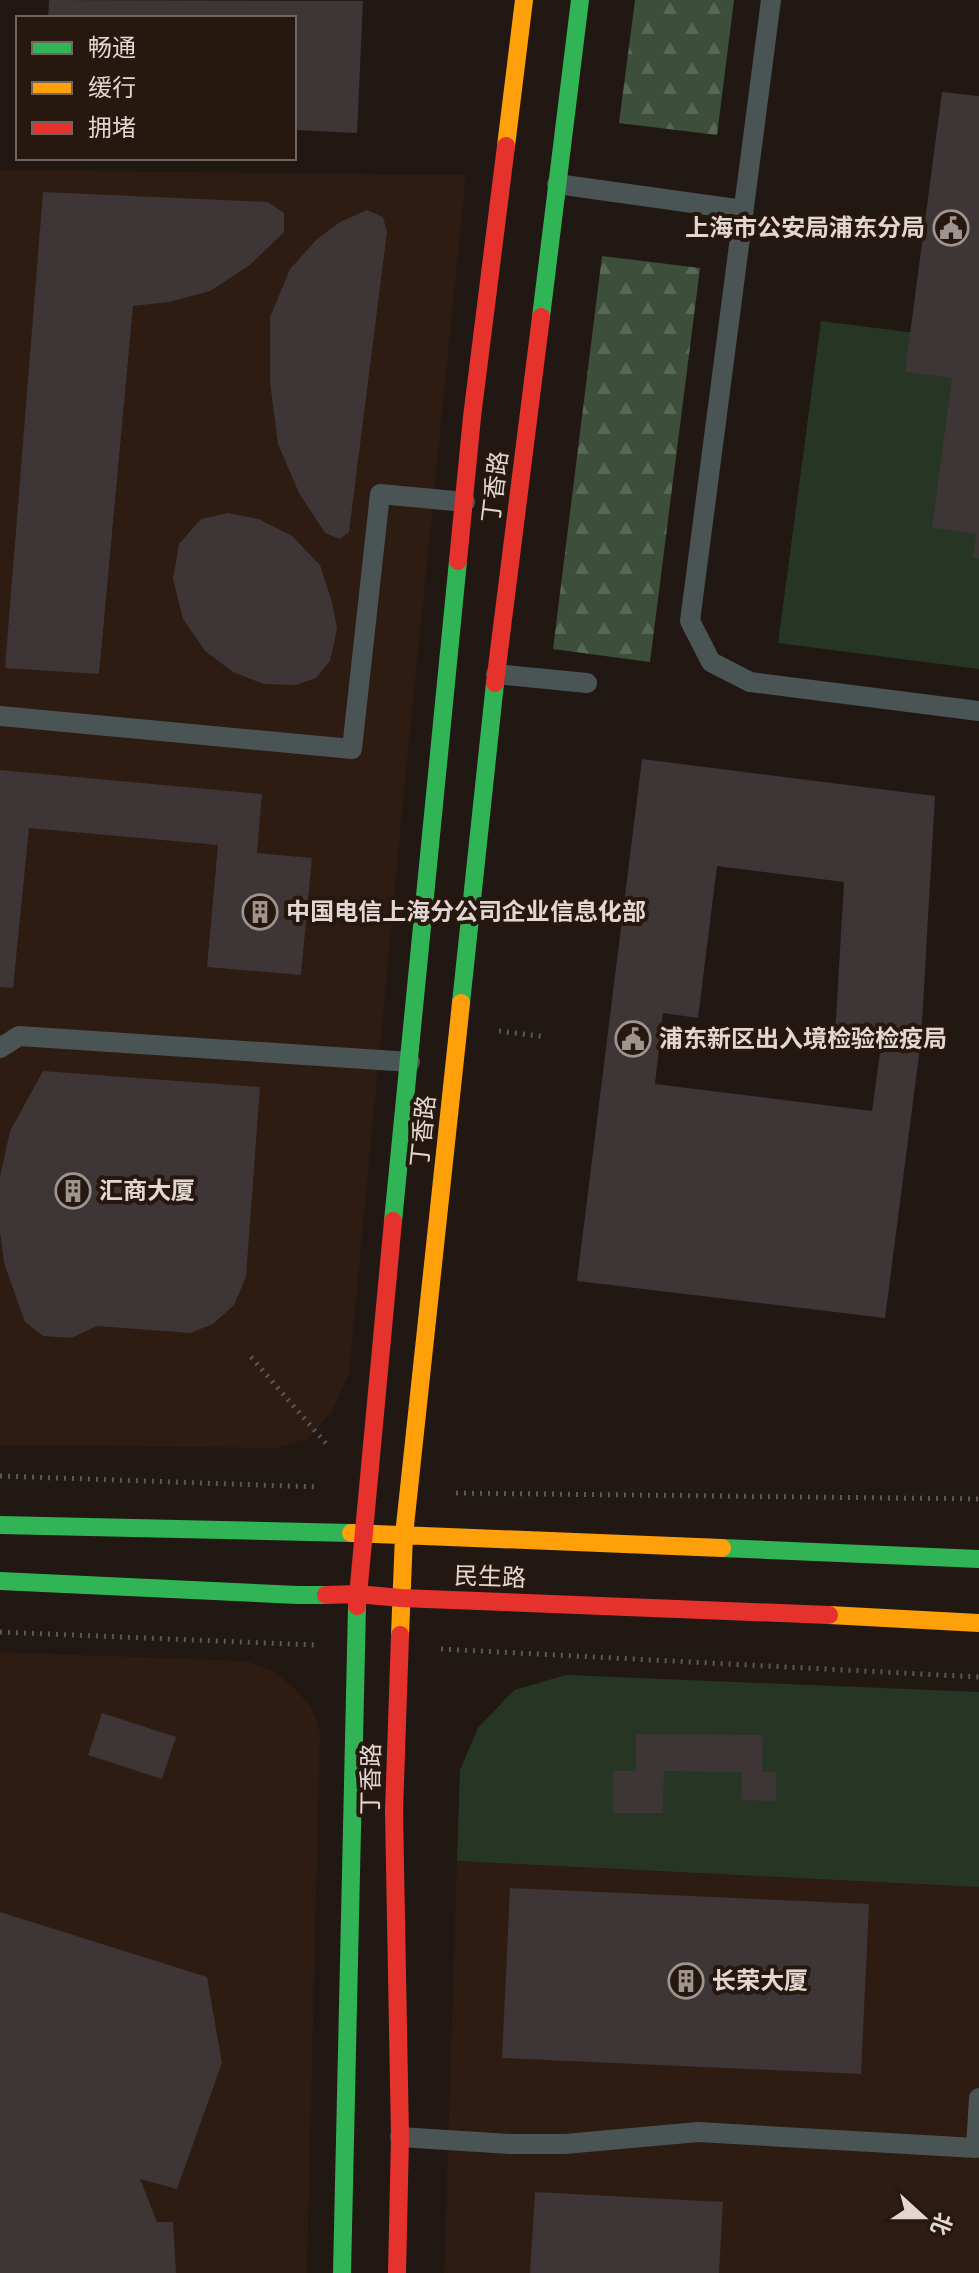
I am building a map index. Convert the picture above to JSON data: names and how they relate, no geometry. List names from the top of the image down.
{
  "streets": {
    "street": ["丁香路", "民生路"]
  },
  "crossings": [
    ["丁香路", "民生路"]
  ],
  "places": {
    "public building": ["上海市公安局浦东分局", "浦东新区出入境检验检疫局"],
    "building": ["中国电信上海分公司企业信息化部", "汇商大厦", "长荣大厦"]
  },
  "legend": ["畅通", "缓行", "拥堵"],
  "north": "right"
}
